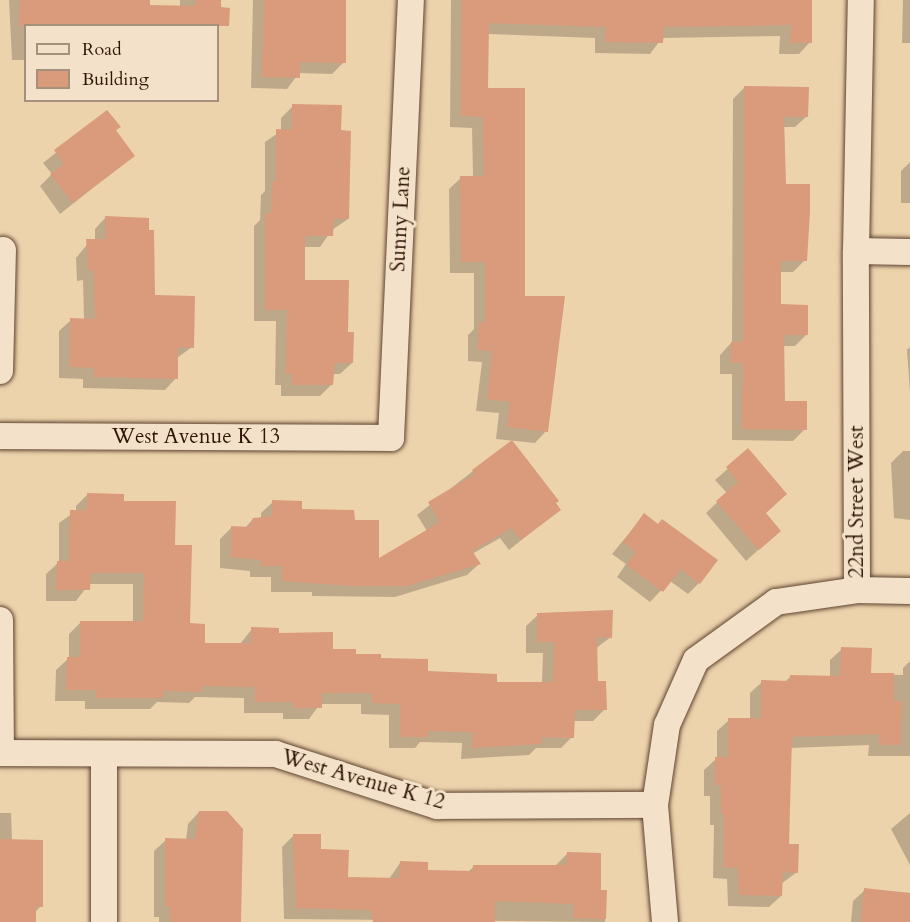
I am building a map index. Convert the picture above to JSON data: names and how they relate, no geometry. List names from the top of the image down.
{
  "streets": {
    "street": [
      "Sunny Lane",
      "West Avenue K 13",
      "22nd Street West",
      "West Avenue K 12"
    ]
  },
  "crossings": [
    ["Sunny Lane", "West Avenue K 13"],
    ["22nd Street West", "West Avenue K 12"]
  ],
  "legend": ["Road", "Building"]
}
